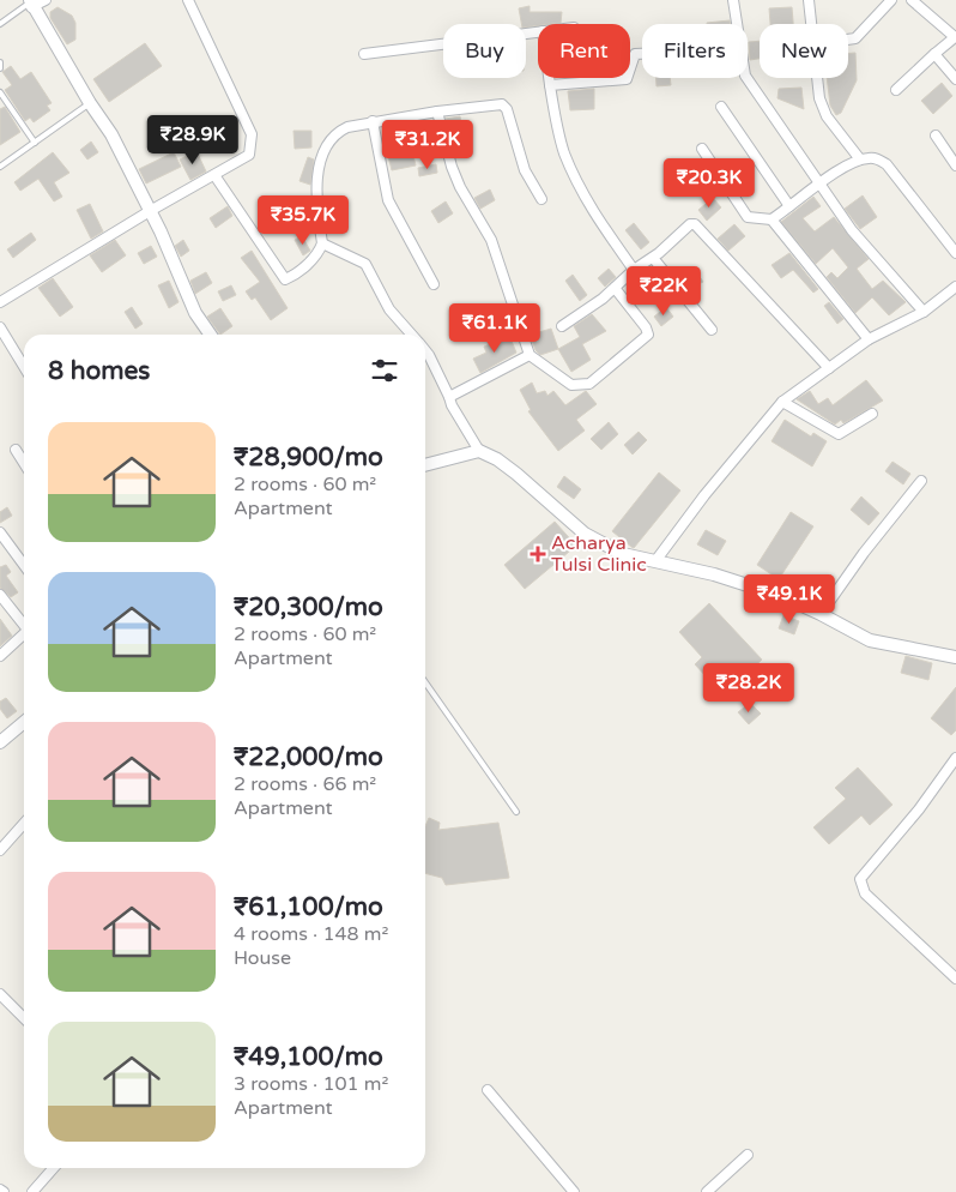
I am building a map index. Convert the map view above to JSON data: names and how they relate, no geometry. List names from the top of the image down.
{
  "places": {
    "health": ["Acharya Tulsi Clinic"]
  },
  "page": {
    "chip": [
      "Buy",
      "Rent",
      "Filters",
      "New"
    ],
    "price": [
      "₹28.9K",
      "₹31.2K",
      "₹20.3K",
      "₹35.7K",
      "₹22K",
      "₹61.1K",
      "₹49.1K",
      "₹28.2K"
    ],
    "heading": "8 homes",
    "list": [
      {
        "name": "₹28,900/mo",
        "note": "2 rooms · 60 m² · Apartment"
      },
      {
        "name": "₹20,300/mo",
        "note": "2 rooms · 60 m² · Apartment"
      },
      {
        "name": "₹22,000/mo",
        "note": "2 rooms · 66 m² · Apartment"
      },
      {
        "name": "₹61,100/mo",
        "note": "4 rooms · 148 m² · House"
      },
      {
        "name": "₹49,100/mo",
        "note": "3 rooms · 101 m² · Apartment"
      }
    ]
  }
}
